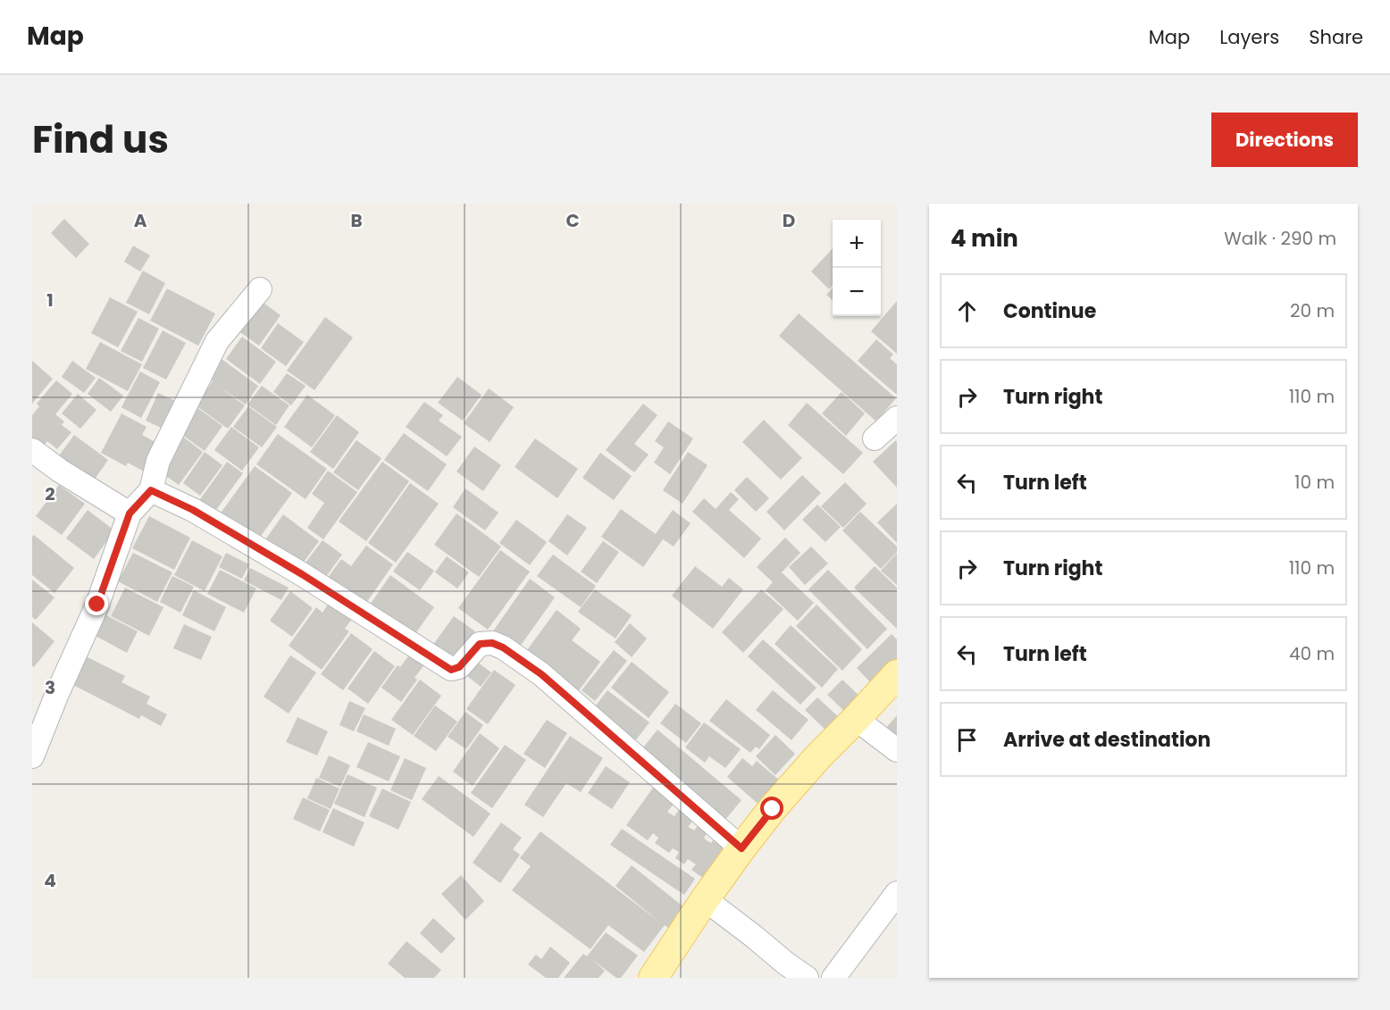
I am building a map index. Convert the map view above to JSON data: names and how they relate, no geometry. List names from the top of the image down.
{
  "page": {
    "header": "Map",
    "nav": ["Map", "Layers", "Share"],
    "title": "Find us",
    "buttons": "Directions",
    "heading": ["4 min", "Walk · 290 m"],
    "map_buttons": ["+", "−"],
    "list": [
      ["Continue", "20 m"],
      ["Turn right", "110 m"],
      ["Turn left", "10 m"],
      ["Turn right", "110 m"],
      ["Turn left", "40 m"],
      "Arrive at destination"
    ]
  },
  "grid": {
    "columns": [
      "A",
      "B",
      "C",
      "D"
    ],
    "rows": [
      "1",
      "2",
      "3",
      "4"
    ]
  }
}
